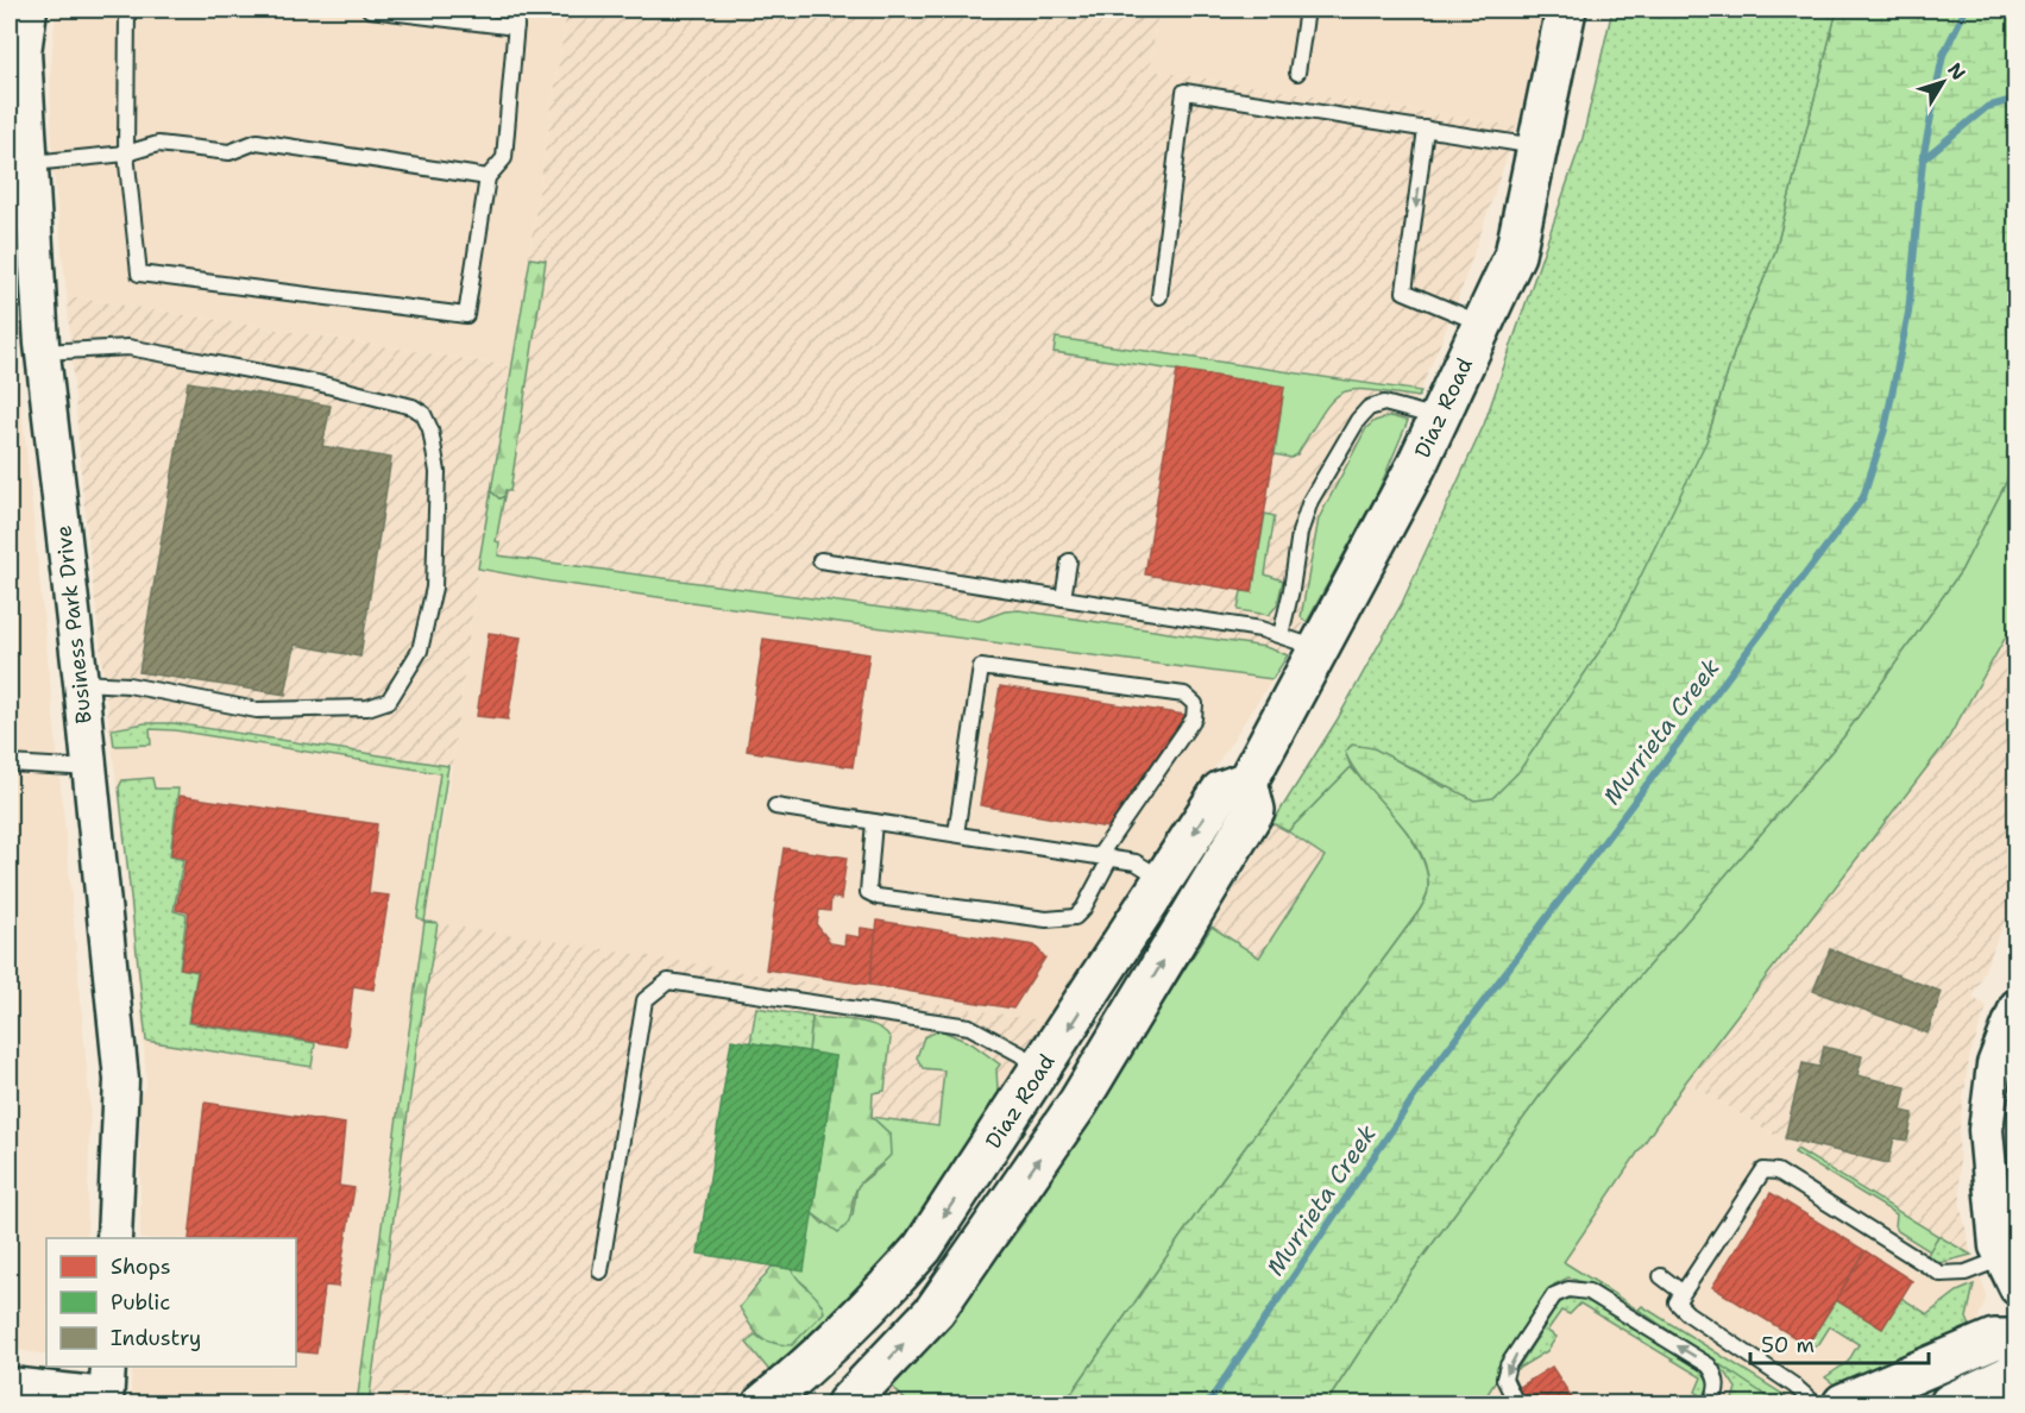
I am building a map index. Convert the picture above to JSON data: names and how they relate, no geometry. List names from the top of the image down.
{
  "streets": {
    "main road": ["Diaz Road"],
    "street": ["Business Park Drive"]
  },
  "water": ["Murrieta Creek"],
  "legend": ["Shops", "Public", "Industry"],
  "scale_bar": "50 m",
  "north": "top right"
}
